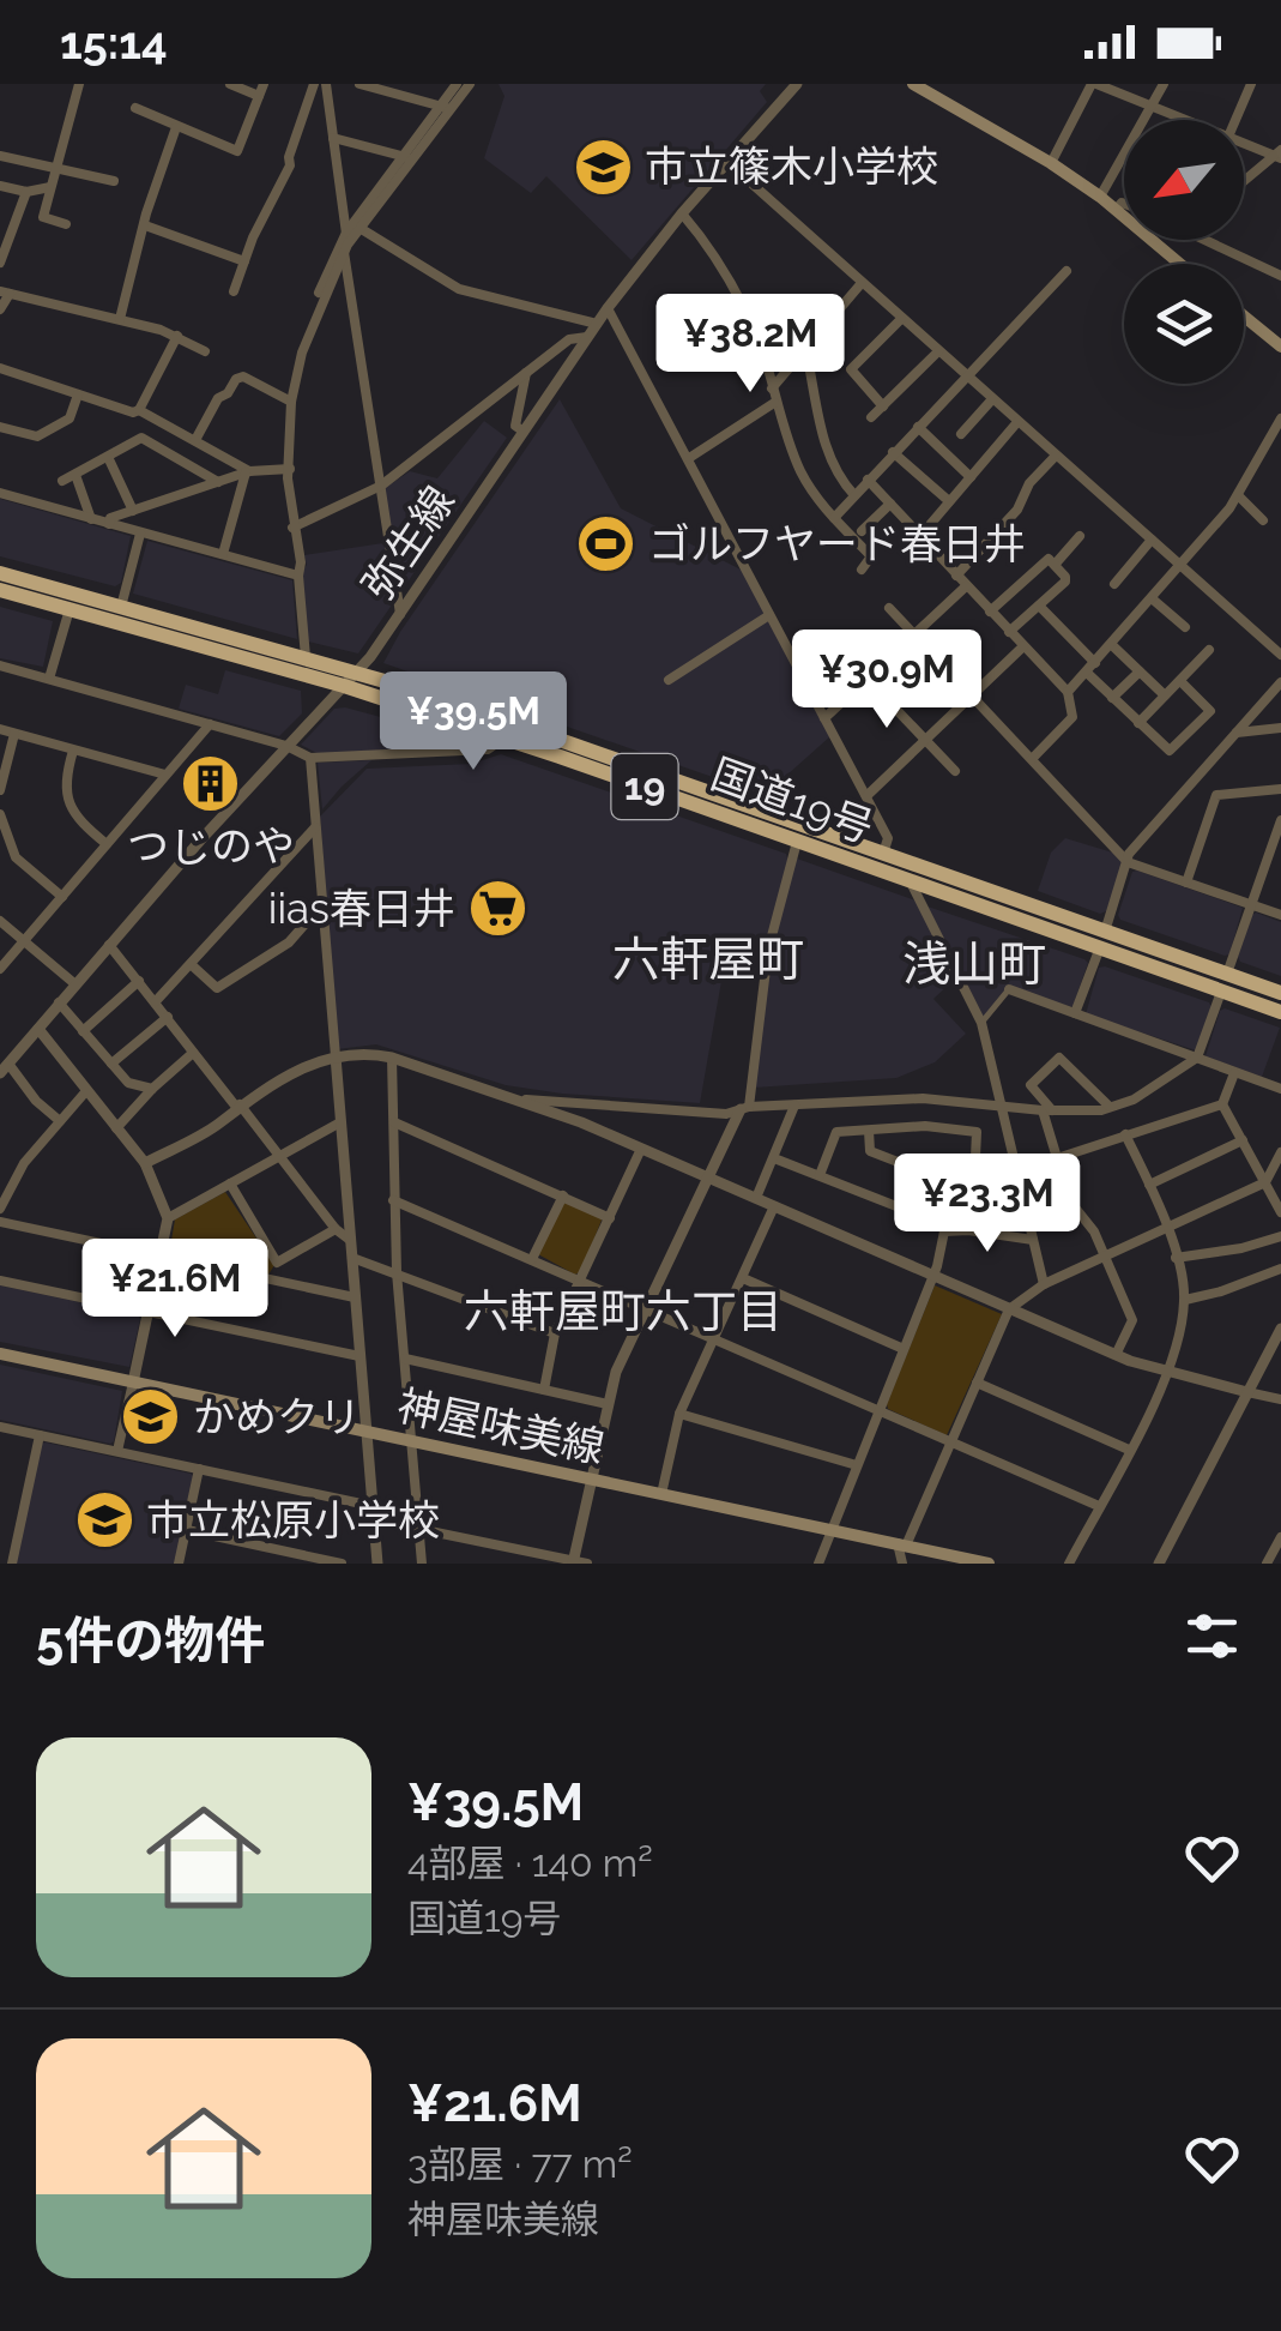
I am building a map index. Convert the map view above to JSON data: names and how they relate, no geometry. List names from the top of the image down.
{
  "streets": {
    "highway": ["19", "国道19号"],
    "main road": ["神屋味美線"],
    "street": ["弥生線"]
  },
  "crossings": [
    ["弥生線", "国道19号"]
  ],
  "districts": ["六軒屋町", "浅山町", "六軒屋町六丁目"],
  "places": {
    "school or university": ["市立篠木小学校", "かめクリ", "市立松原小学校"],
    "sports": ["ゴルフヤード春日井"],
    "building": ["つじのや"],
    "supermarket": ["iias春日井"]
  },
  "north": "bottom left",
  "page": {
    "status": "15:14",
    "price": [
      "¥38.2M",
      "¥30.9M",
      "¥39.5M",
      "¥23.3M",
      "¥21.6M"
    ],
    "heading": "5件の物件",
    "list": [
      {
        "name": "¥39.5M",
        "note": "4部屋 · 140 m² · 国道19号"
      },
      {
        "name": "¥21.6M",
        "note": "3部屋 · 77 m² · 神屋味美線"
      }
    ]
  }
}
